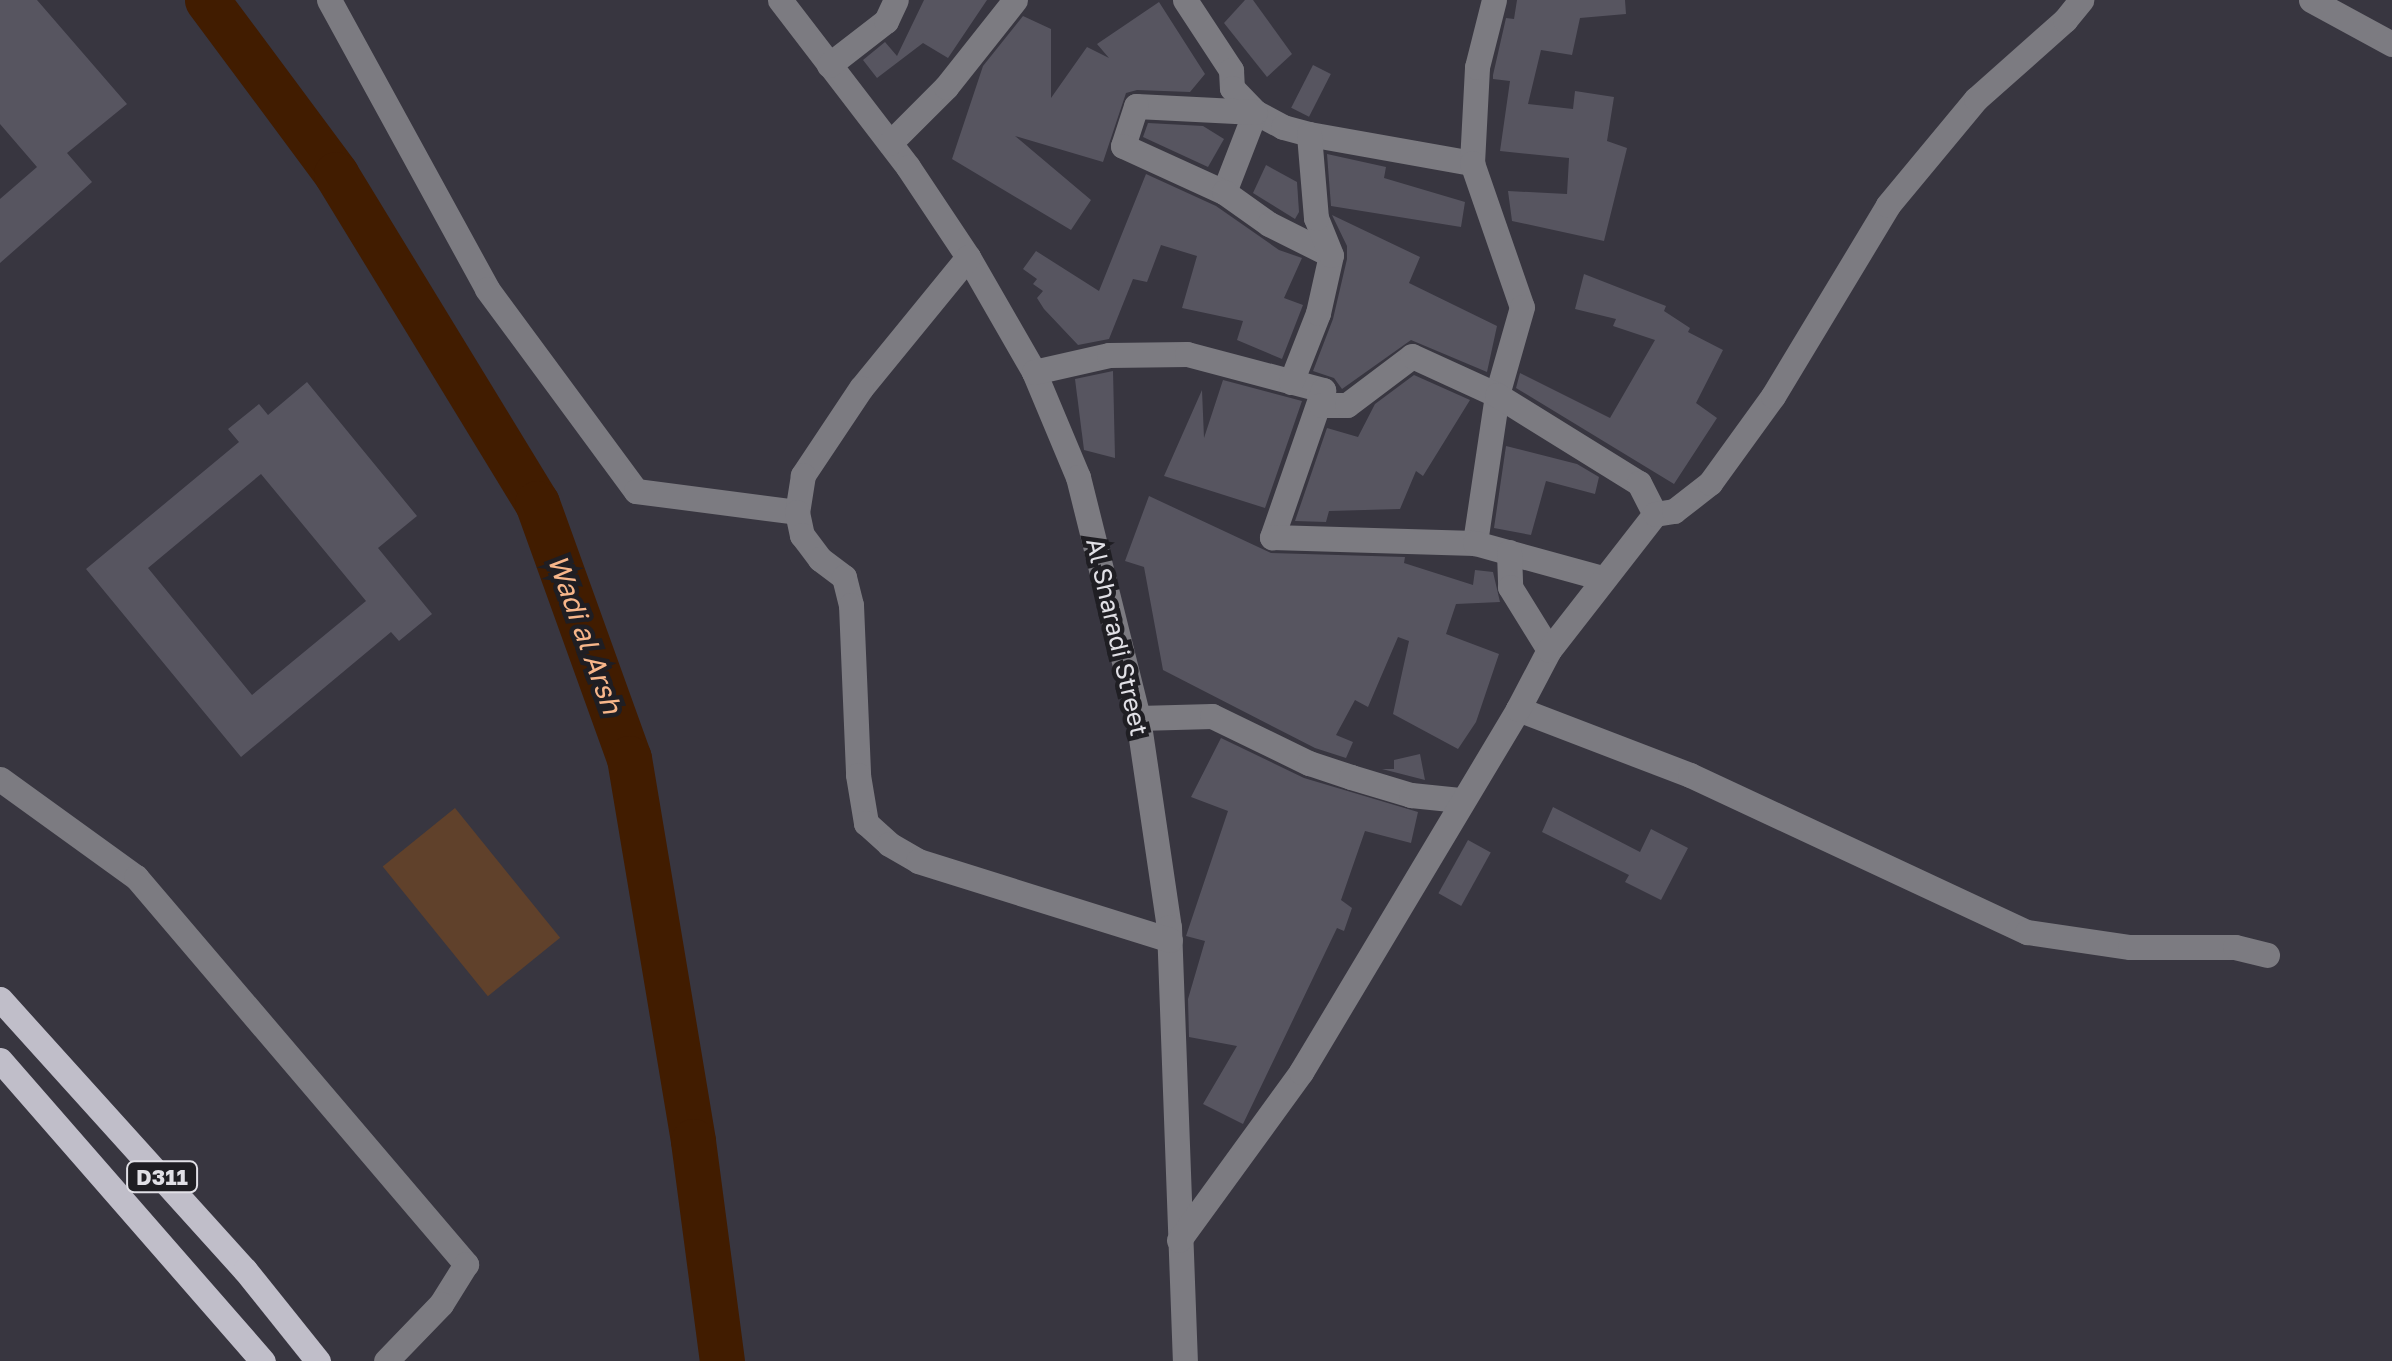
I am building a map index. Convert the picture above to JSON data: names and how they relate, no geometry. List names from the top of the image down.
{
  "streets": {
    "main road": ["D311"],
    "street": ["Al Sharadi Street"]
  },
  "water": ["Wadi al Arsh"]
}
